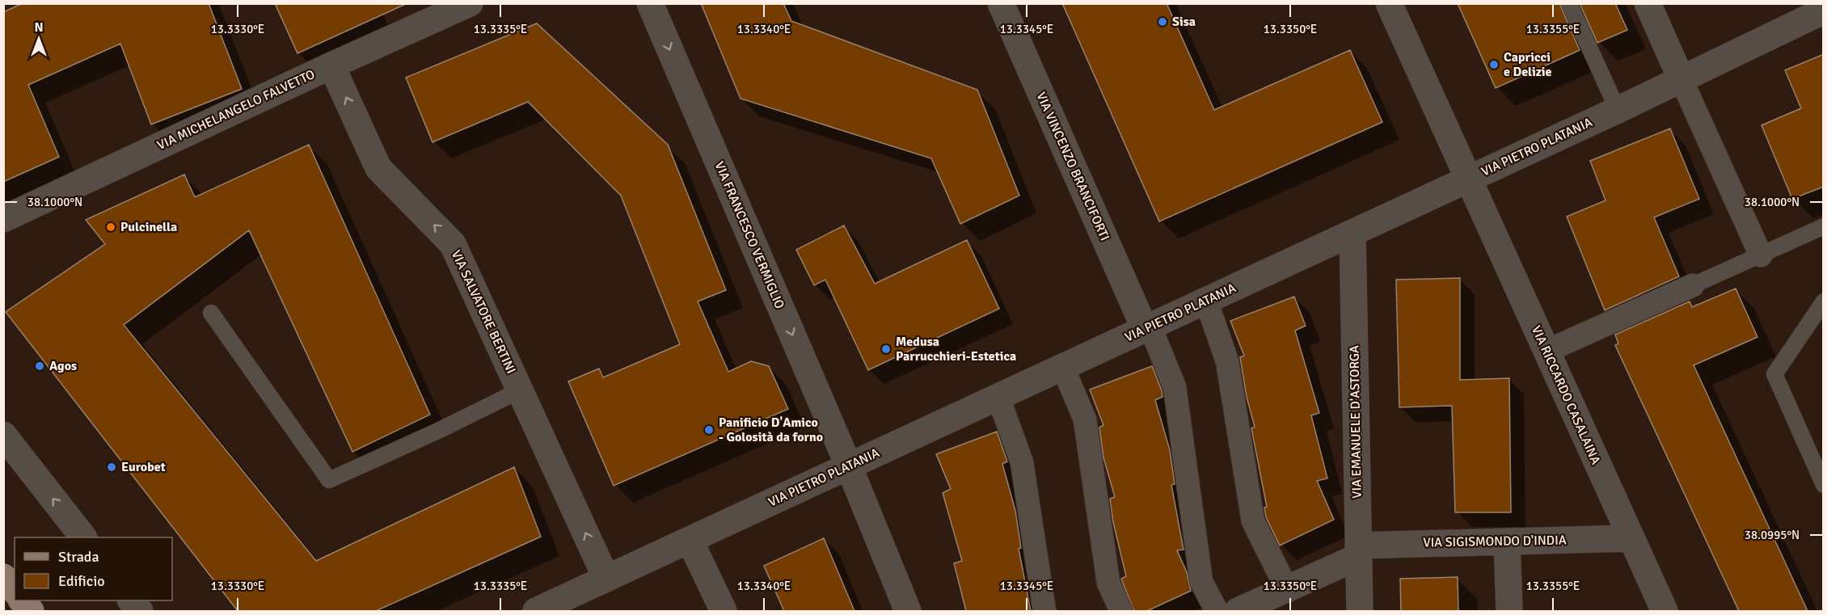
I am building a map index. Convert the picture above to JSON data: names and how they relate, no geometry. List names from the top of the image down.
{
  "streets": {
    "street": [
      "VIA MICHELANGELO FALVETTO",
      "VIA PIETRO PLATANIA",
      "VIA VINCENZO BRANCIFORTI",
      "VIA FRANCESCO VERMIGLIO",
      "VIA SALVATORE BERTINI",
      "VIA RICCARDO CASALAINA",
      "VIA EMANUELE D'ASTORGA",
      "VIA SIGISMONDO D'INDIA"
    ]
  },
  "crossings": [
    ["VIA MICHELANGELO FALVETTO", "VIA SALVATORE BERTINI"],
    ["VIA PIETRO PLATANIA", "VIA VINCENZO BRANCIFORTI"],
    ["VIA PIETRO PLATANIA", "VIA FRANCESCO VERMIGLIO"],
    ["VIA PIETRO PLATANIA", "VIA SALVATORE BERTINI"],
    ["VIA PIETRO PLATANIA", "VIA RICCARDO CASALAINA"],
    ["VIA PIETRO PLATANIA", "VIA EMANUELE D'ASTORGA"],
    ["VIA RICCARDO CASALAINA", "VIA SIGISMONDO D'INDIA"],
    ["VIA EMANUELE D'ASTORGA", "VIA SIGISMONDO D'INDIA"]
  ],
  "one_way": ["VIA FRANCESCO VERMIGLIO", "VIA SALVATORE BERTINI"],
  "places": [
    "Sisa",
    "Capricci e Delizie",
    "Pulcinella",
    "Medusa Parrucchieri-Estetica",
    "Agos",
    "Panificio D'Amico - Golosità da forno",
    "Eurobet"
  ],
  "legend": ["Strada", "Edificio"],
  "north": "top",
  "coordinates": [
    "13.3330°E",
    "13.3335°E",
    "13.3340°E",
    "13.3345°E",
    "13.3350°E",
    "13.3355°E",
    "38.1000°N",
    "38.0995°N"
  ]
}
